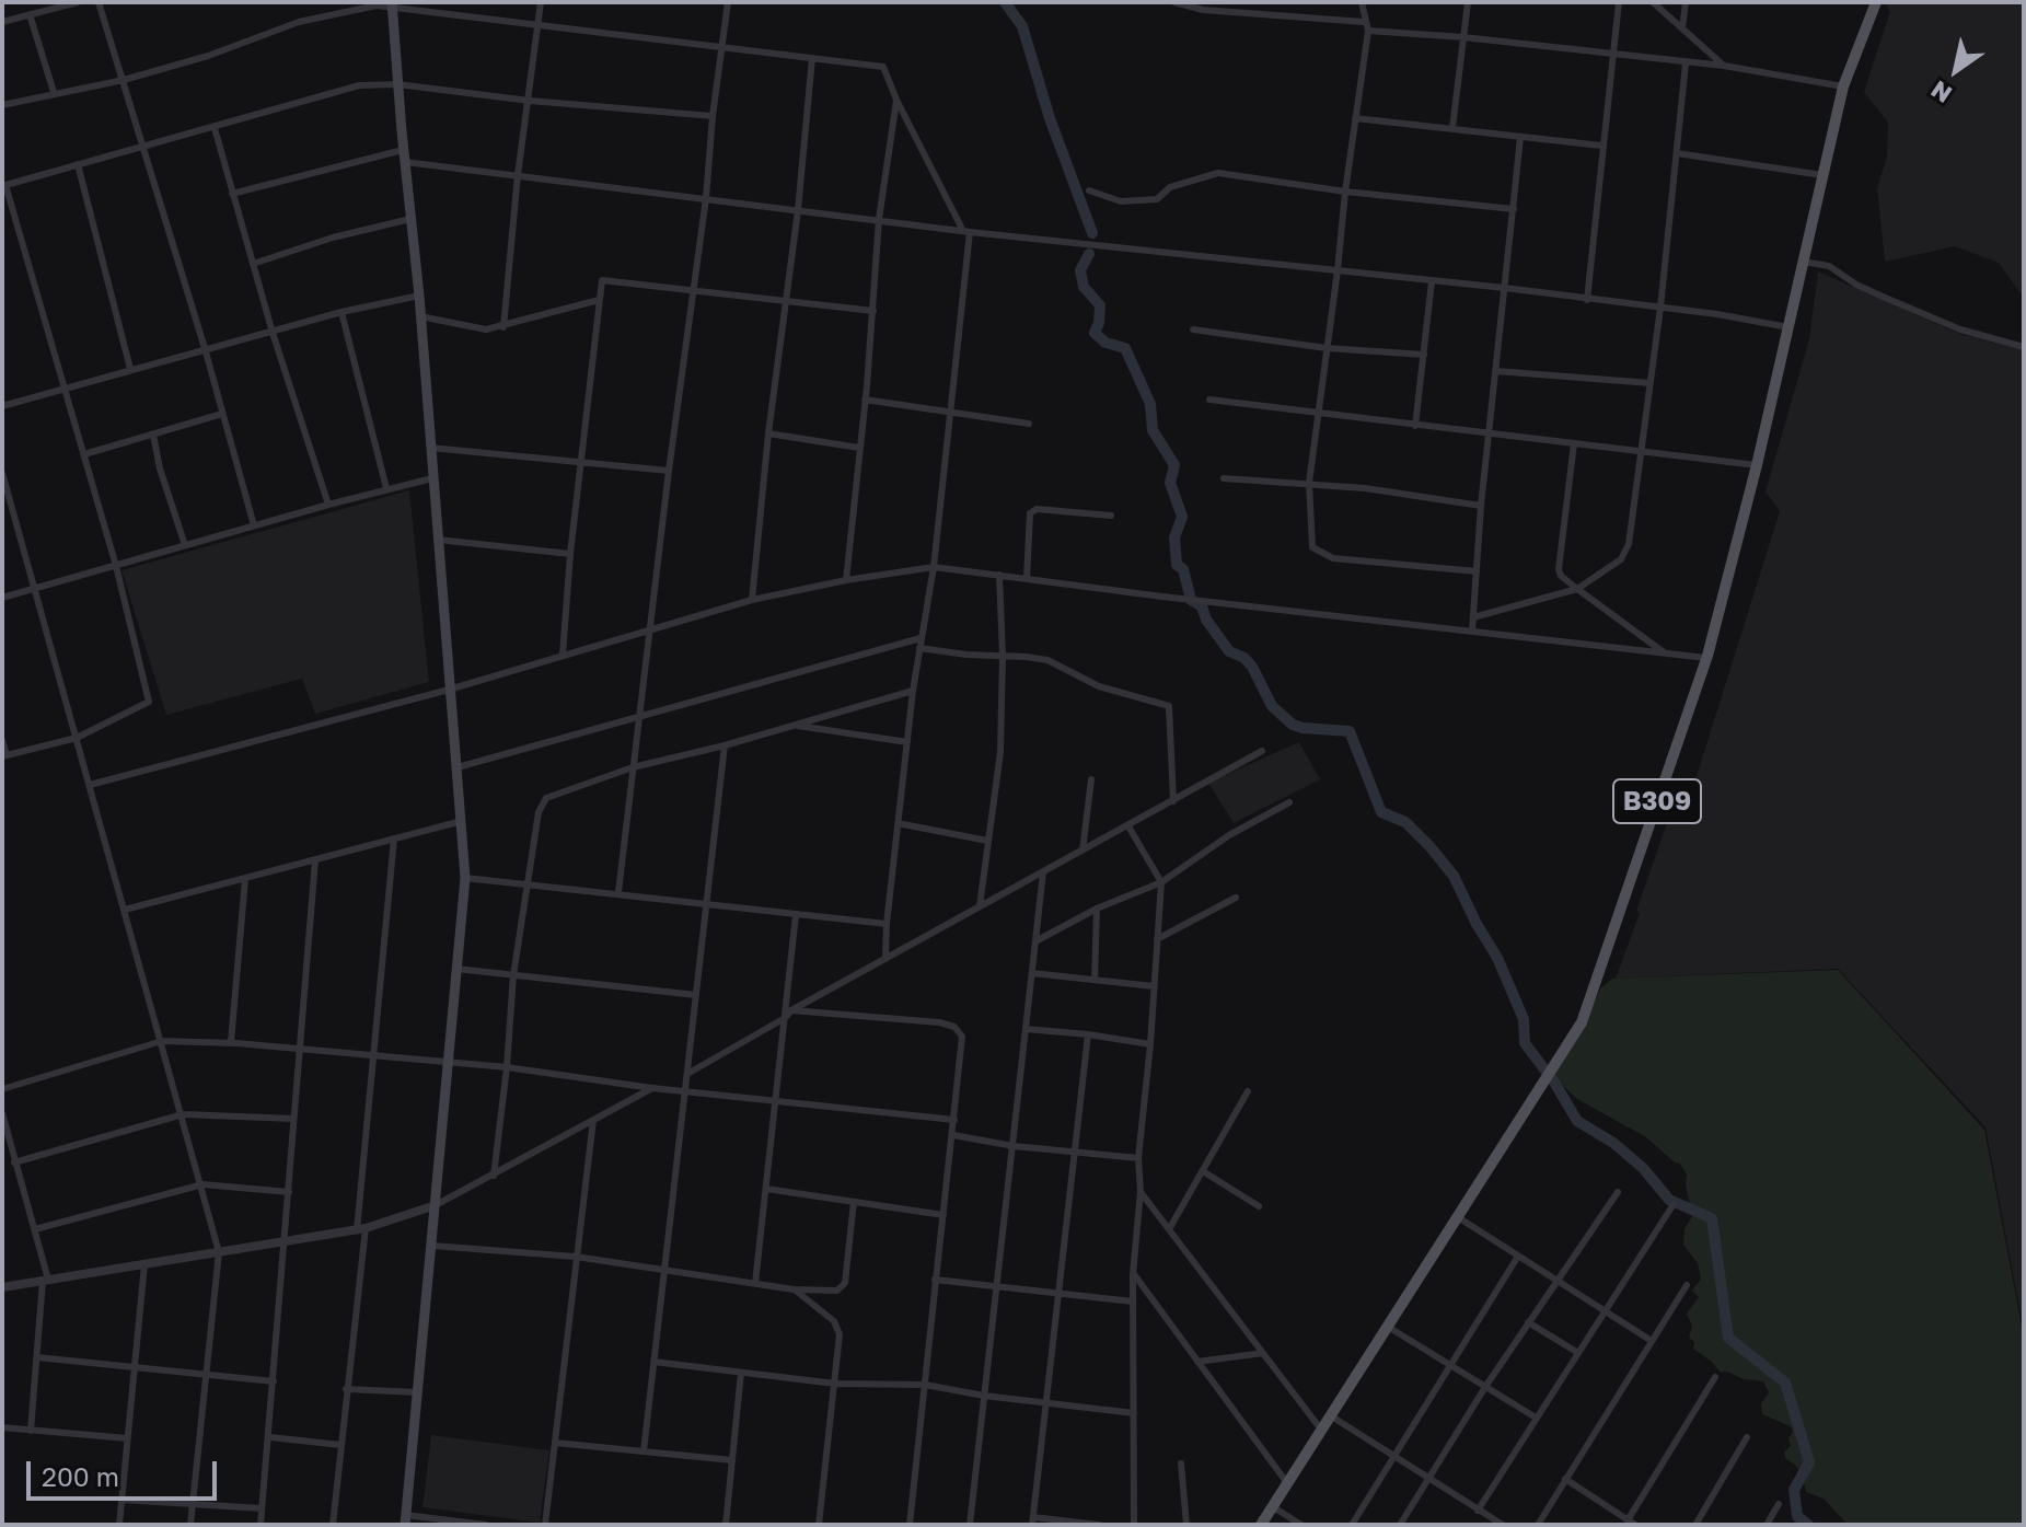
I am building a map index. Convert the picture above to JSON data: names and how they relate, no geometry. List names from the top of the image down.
{
  "streets": {
    "main road": ["B309"]
  },
  "scale_bar": "200 m",
  "north": "bottom left"
}
